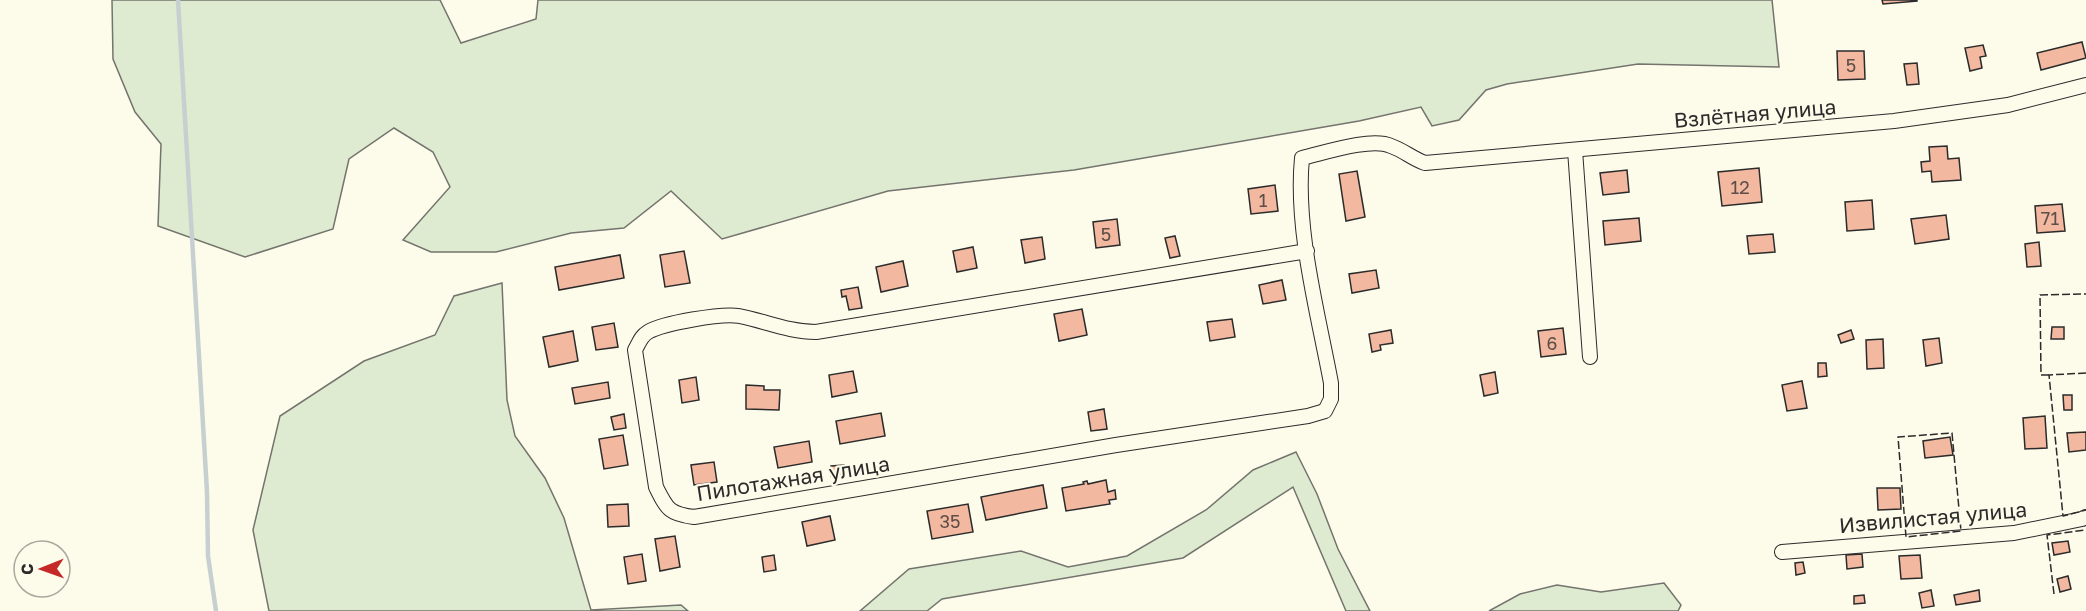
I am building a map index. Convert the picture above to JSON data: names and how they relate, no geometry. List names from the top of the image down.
{
  "streets": {
    "street": ["Взлётная улица", "Пилотажная улица", "Извилистая улица"]
  },
  "crossings": [
    ["Взлётная улица", "Пилотажная улица"]
  ],
  "house_numbers": [
    "5",
    "12",
    "1",
    "71",
    "5",
    "6",
    "35"
  ],
  "north": "left"
}
